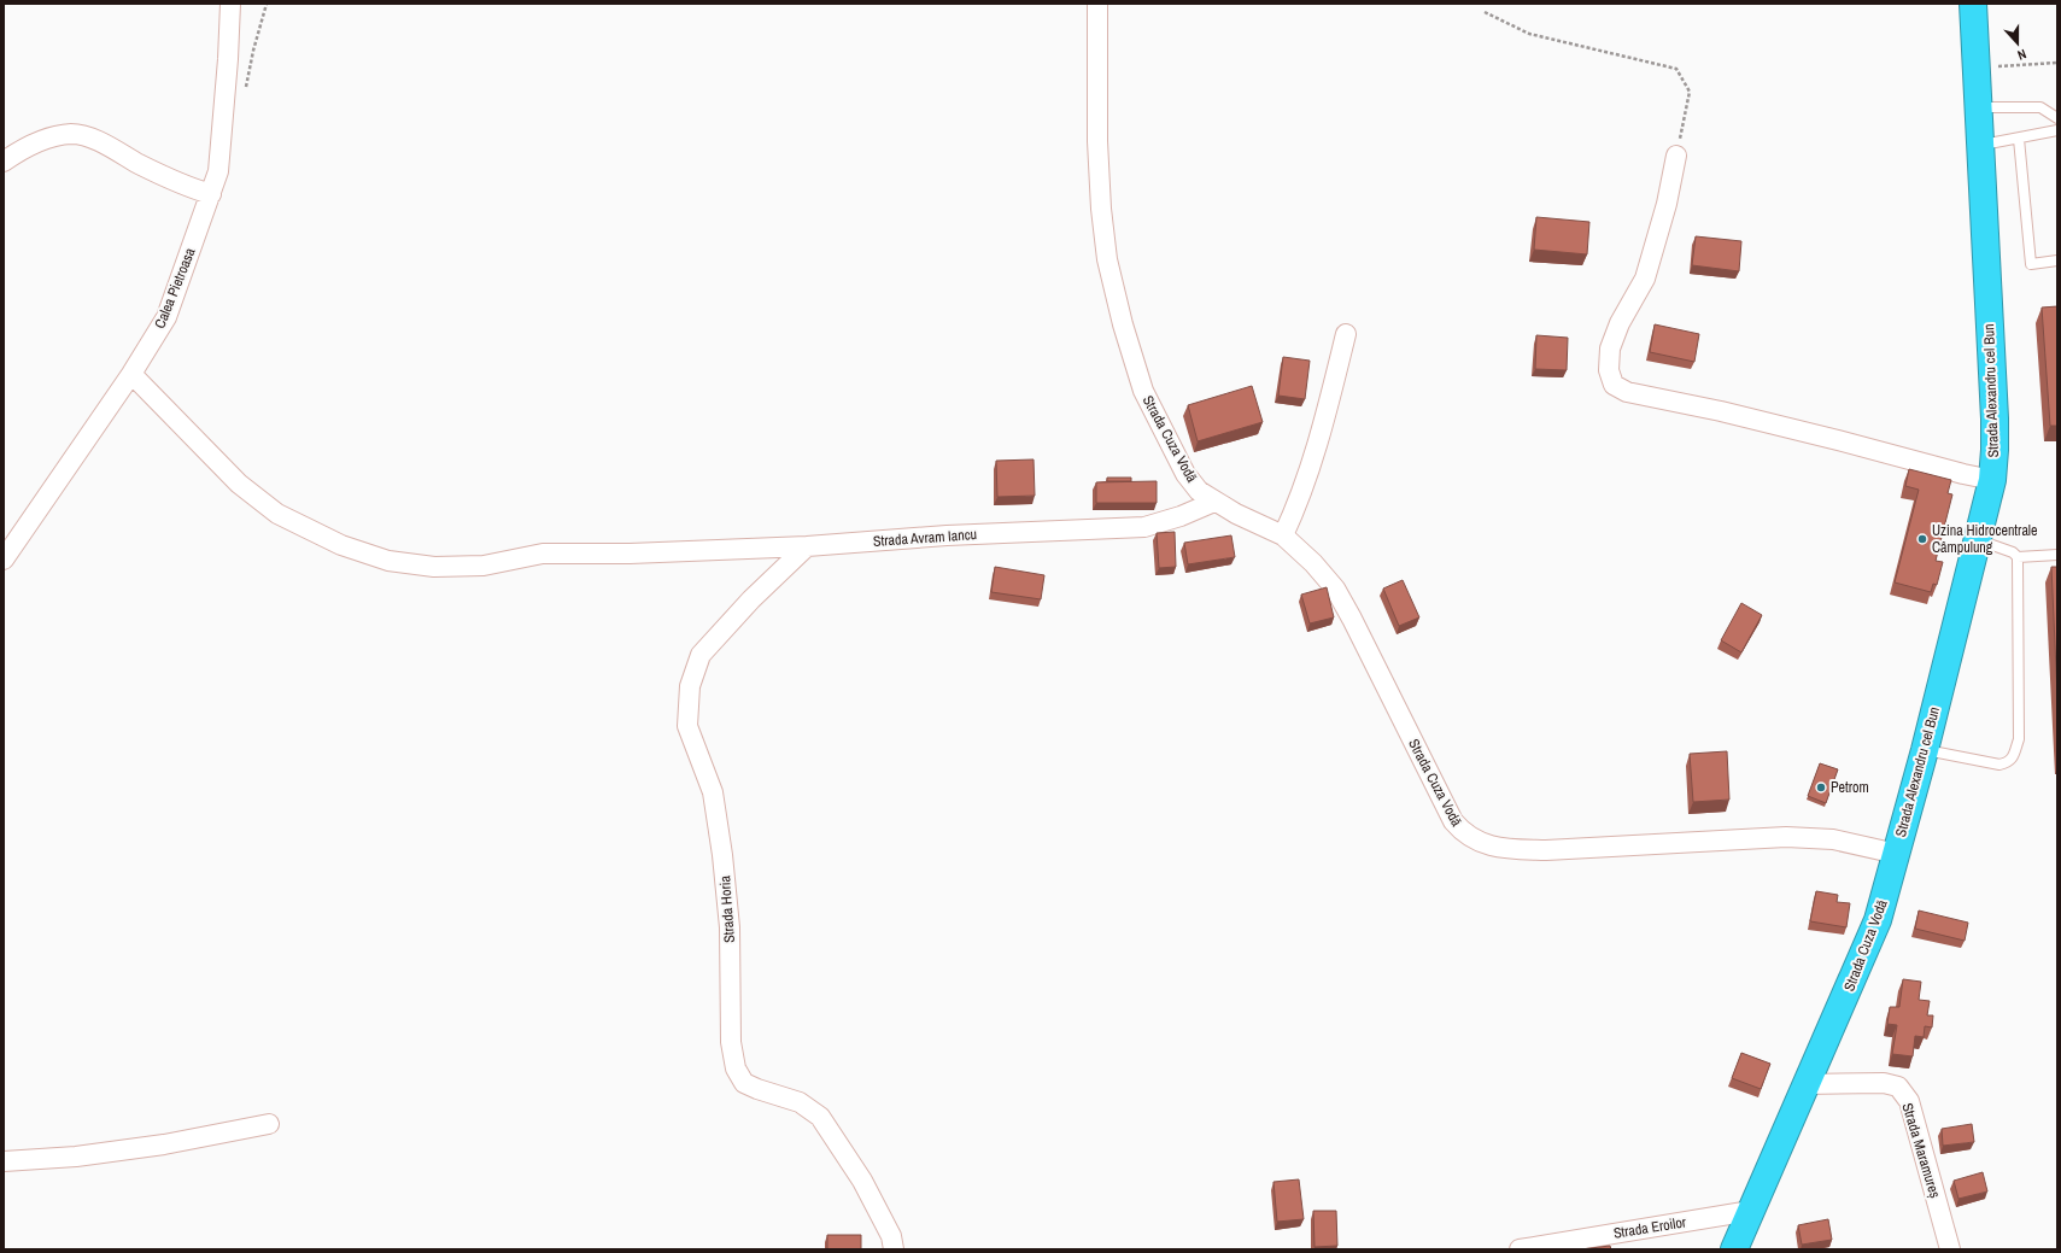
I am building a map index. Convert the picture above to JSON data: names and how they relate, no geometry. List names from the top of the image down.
{
  "streets": {
    "highway": ["Strada Alexandru cel Bun", "Strada Cuza Vodă"],
    "street": [
      "Calea Pietroasa",
      "Strada Avram Iancu",
      "Strada Horia",
      "Strada Maramureș",
      "Strada Eroilor"
    ]
  },
  "crossings": [
    ["Calea Pietroasa", "Strada Avram Iancu"],
    ["Strada Alexandru cel Bun", "Strada Cuza Vodă"],
    ["Strada Cuza Vodă", "Strada Avram Iancu"],
    ["Strada Cuza Vodă", "Strada Maramureș"],
    ["Strada Cuza Vodă", "Strada Eroilor"],
    ["Strada Avram Iancu", "Strada Horia"]
  ],
  "places": ["Uzina Hidrocentrale Câmpulung", "Petrom"],
  "north": "bottom"
}
